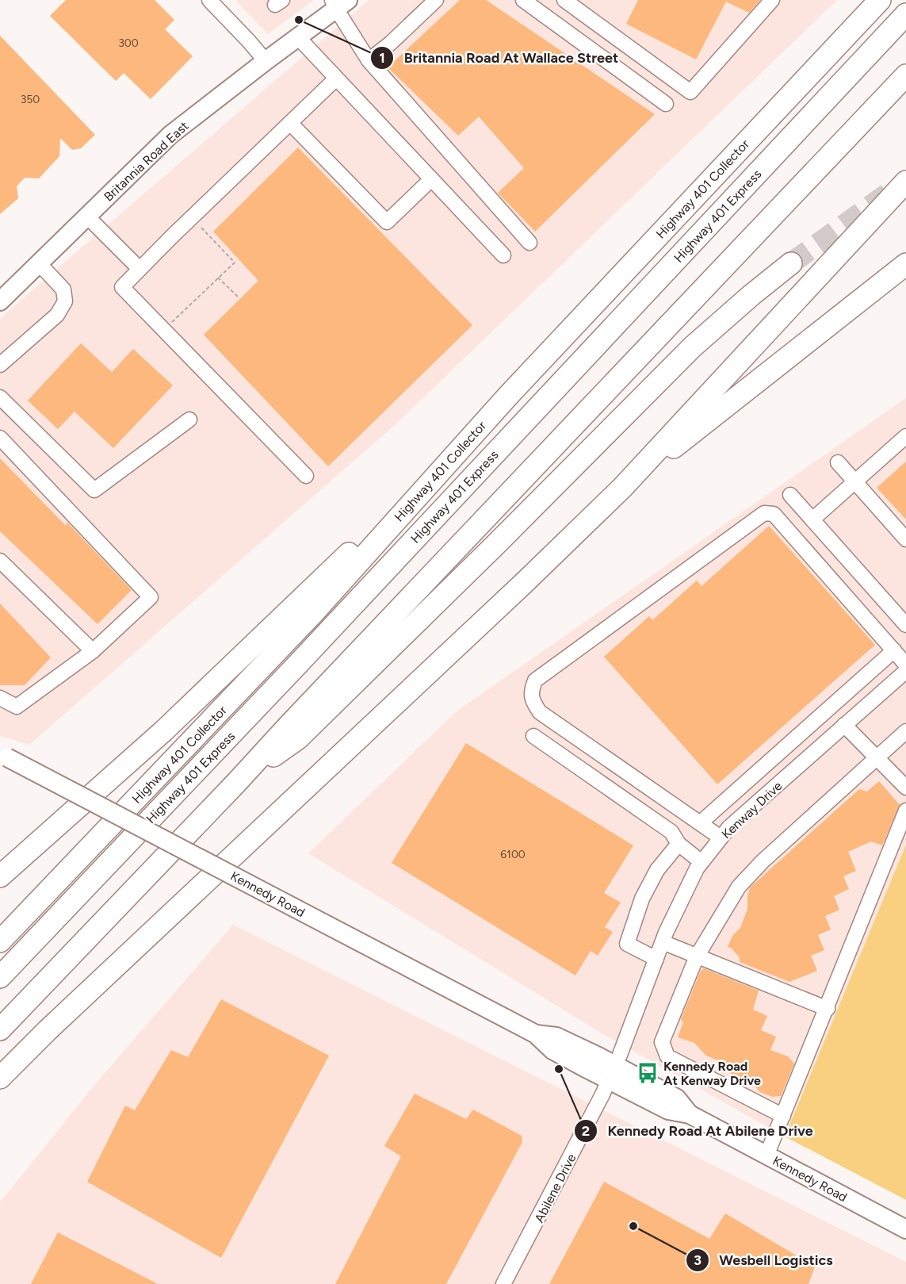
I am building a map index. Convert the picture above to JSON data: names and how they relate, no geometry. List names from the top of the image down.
{
  "streets": {
    "highway": ["Highway 401 Collector", "Highway 401 Express"],
    "main road": ["Britannia Road East", "Kennedy Road"],
    "street": ["Kenway Drive", "Abilene Drive"]
  },
  "crossings": [
    ["Kenway Drive", "Kennedy Road"],
    ["Kenway Drive", "Abilene Drive"],
    ["Kennedy Road", "Abilene Drive"]
  ],
  "places": {
    "other": ["Britannia Road At Wallace Street", "Kennedy Road At Abilene Drive", "Wesbell Logistics"],
    "bus stop": ["Kennedy Road At Kenway Drive"]
  },
  "house_numbers": ["300", "350", "6100"]
}
